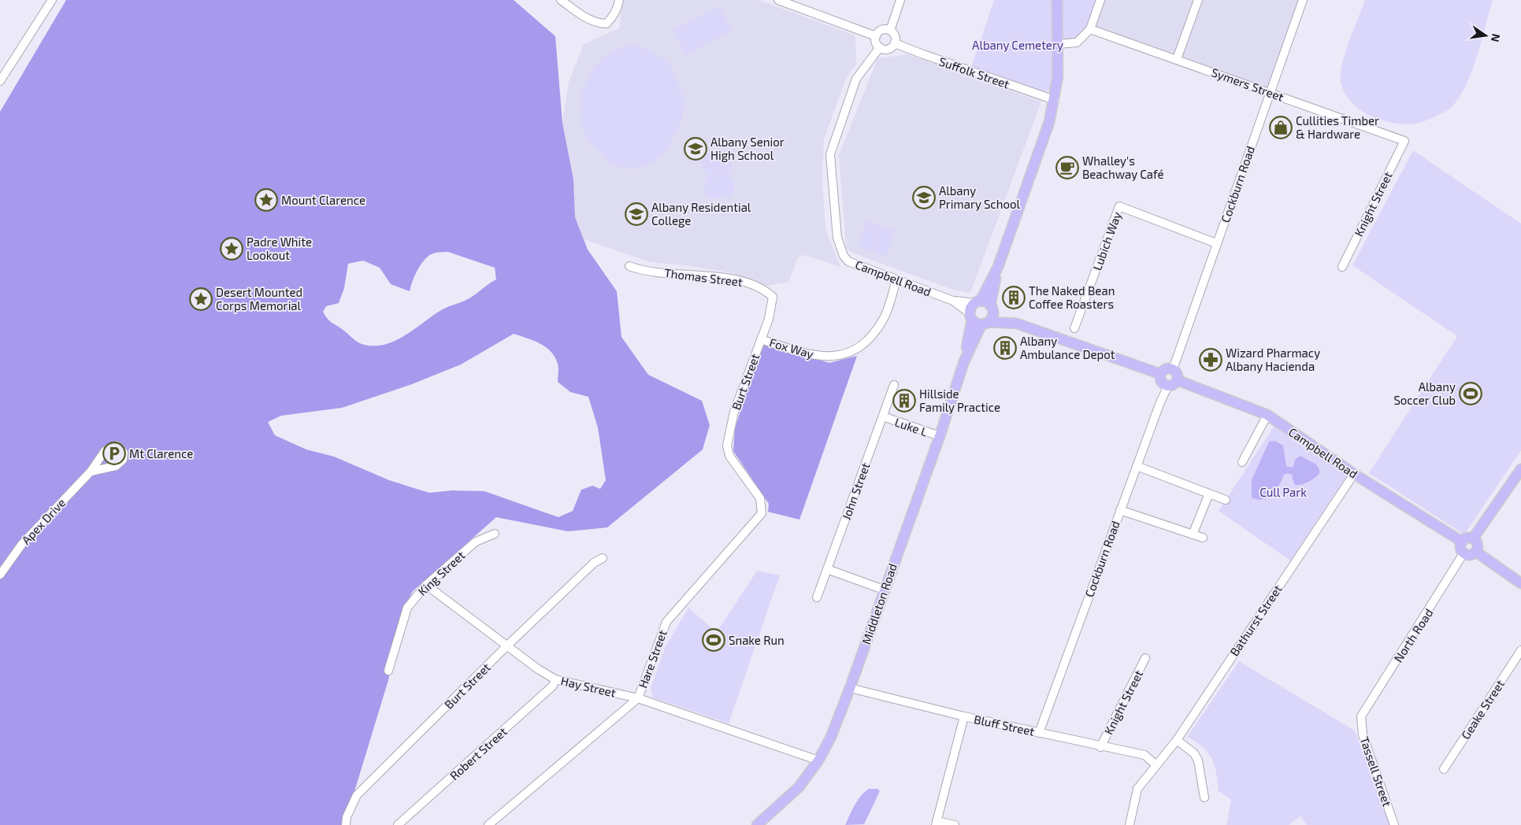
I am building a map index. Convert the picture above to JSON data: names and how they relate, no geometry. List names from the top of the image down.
{
  "streets": {
    "main road": ["Campbell Road", "Middleton Road"],
    "street": [
      "Suffolk Street",
      "Symers Street",
      "Cockburn Road",
      "Knight Street",
      "Lubich Way",
      "Thomas Street",
      "Fox Way",
      "Burt Street",
      "Luke L",
      "John Street",
      "Apex Drive",
      "King Street",
      "Bathurst Street",
      "North Road",
      "Hare Street",
      "Hay Street",
      "Geake Street",
      "Bluff Street",
      "Robert Street",
      "Tassell Street"
    ]
  },
  "crossings": [
    ["Suffolk Street", "Campbell Road"],
    ["Symers Street", "Cockburn Road"],
    ["Symers Street", "Knight Street"],
    ["Cockburn Road", "Lubich Way"],
    ["Cockburn Road", "Campbell Road"],
    ["Cockburn Road", "Bluff Street"],
    ["Knight Street", "Bluff Street"],
    ["Thomas Street", "Burt Street"],
    ["Campbell Road", "Fox Way"],
    ["Campbell Road", "Middleton Road"],
    ["Campbell Road", "Bathurst Street"],
    ["Campbell Road", "North Road"],
    ["Fox Way", "Burt Street"],
    ["Burt Street", "Hare Street"],
    ["Burt Street", "Hay Street"],
    ["Luke L", "John Street"],
    ["Luke L", "Middleton Road"],
    ["King Street", "Hay Street"],
    ["Middleton Road", "Hay Street"],
    ["Middleton Road", "Bluff Street"],
    ["Bathurst Street", "Bluff Street"],
    ["North Road", "Tassell Street"],
    ["Hare Street", "Hay Street"],
    ["Hay Street", "Robert Street"]
  ],
  "parks": ["Albany Cemetery", "Cull Park"],
  "places": {
    "shop": ["Cullities Timber & Hardware"],
    "school or university": ["Albany Senior High School", "Albany Primary School", "Albany Residential College"],
    "cafe": ["Whalley's Beachway Café"],
    "place": ["Mount Clarence", "Padre White Lookout", "Desert Mounted Corps Memorial"],
    "building": ["The Naked Bean Coffee Roasters", "Albany Ambulance Depot", "Hillside Family Practice"],
    "pharmacy": ["Wizard Pharmacy Albany Hacienda"],
    "sports": ["Albany Soccer Club", "Snake Run"],
    "parking": ["Mt Clarence"]
  },
  "north": "right"
}
